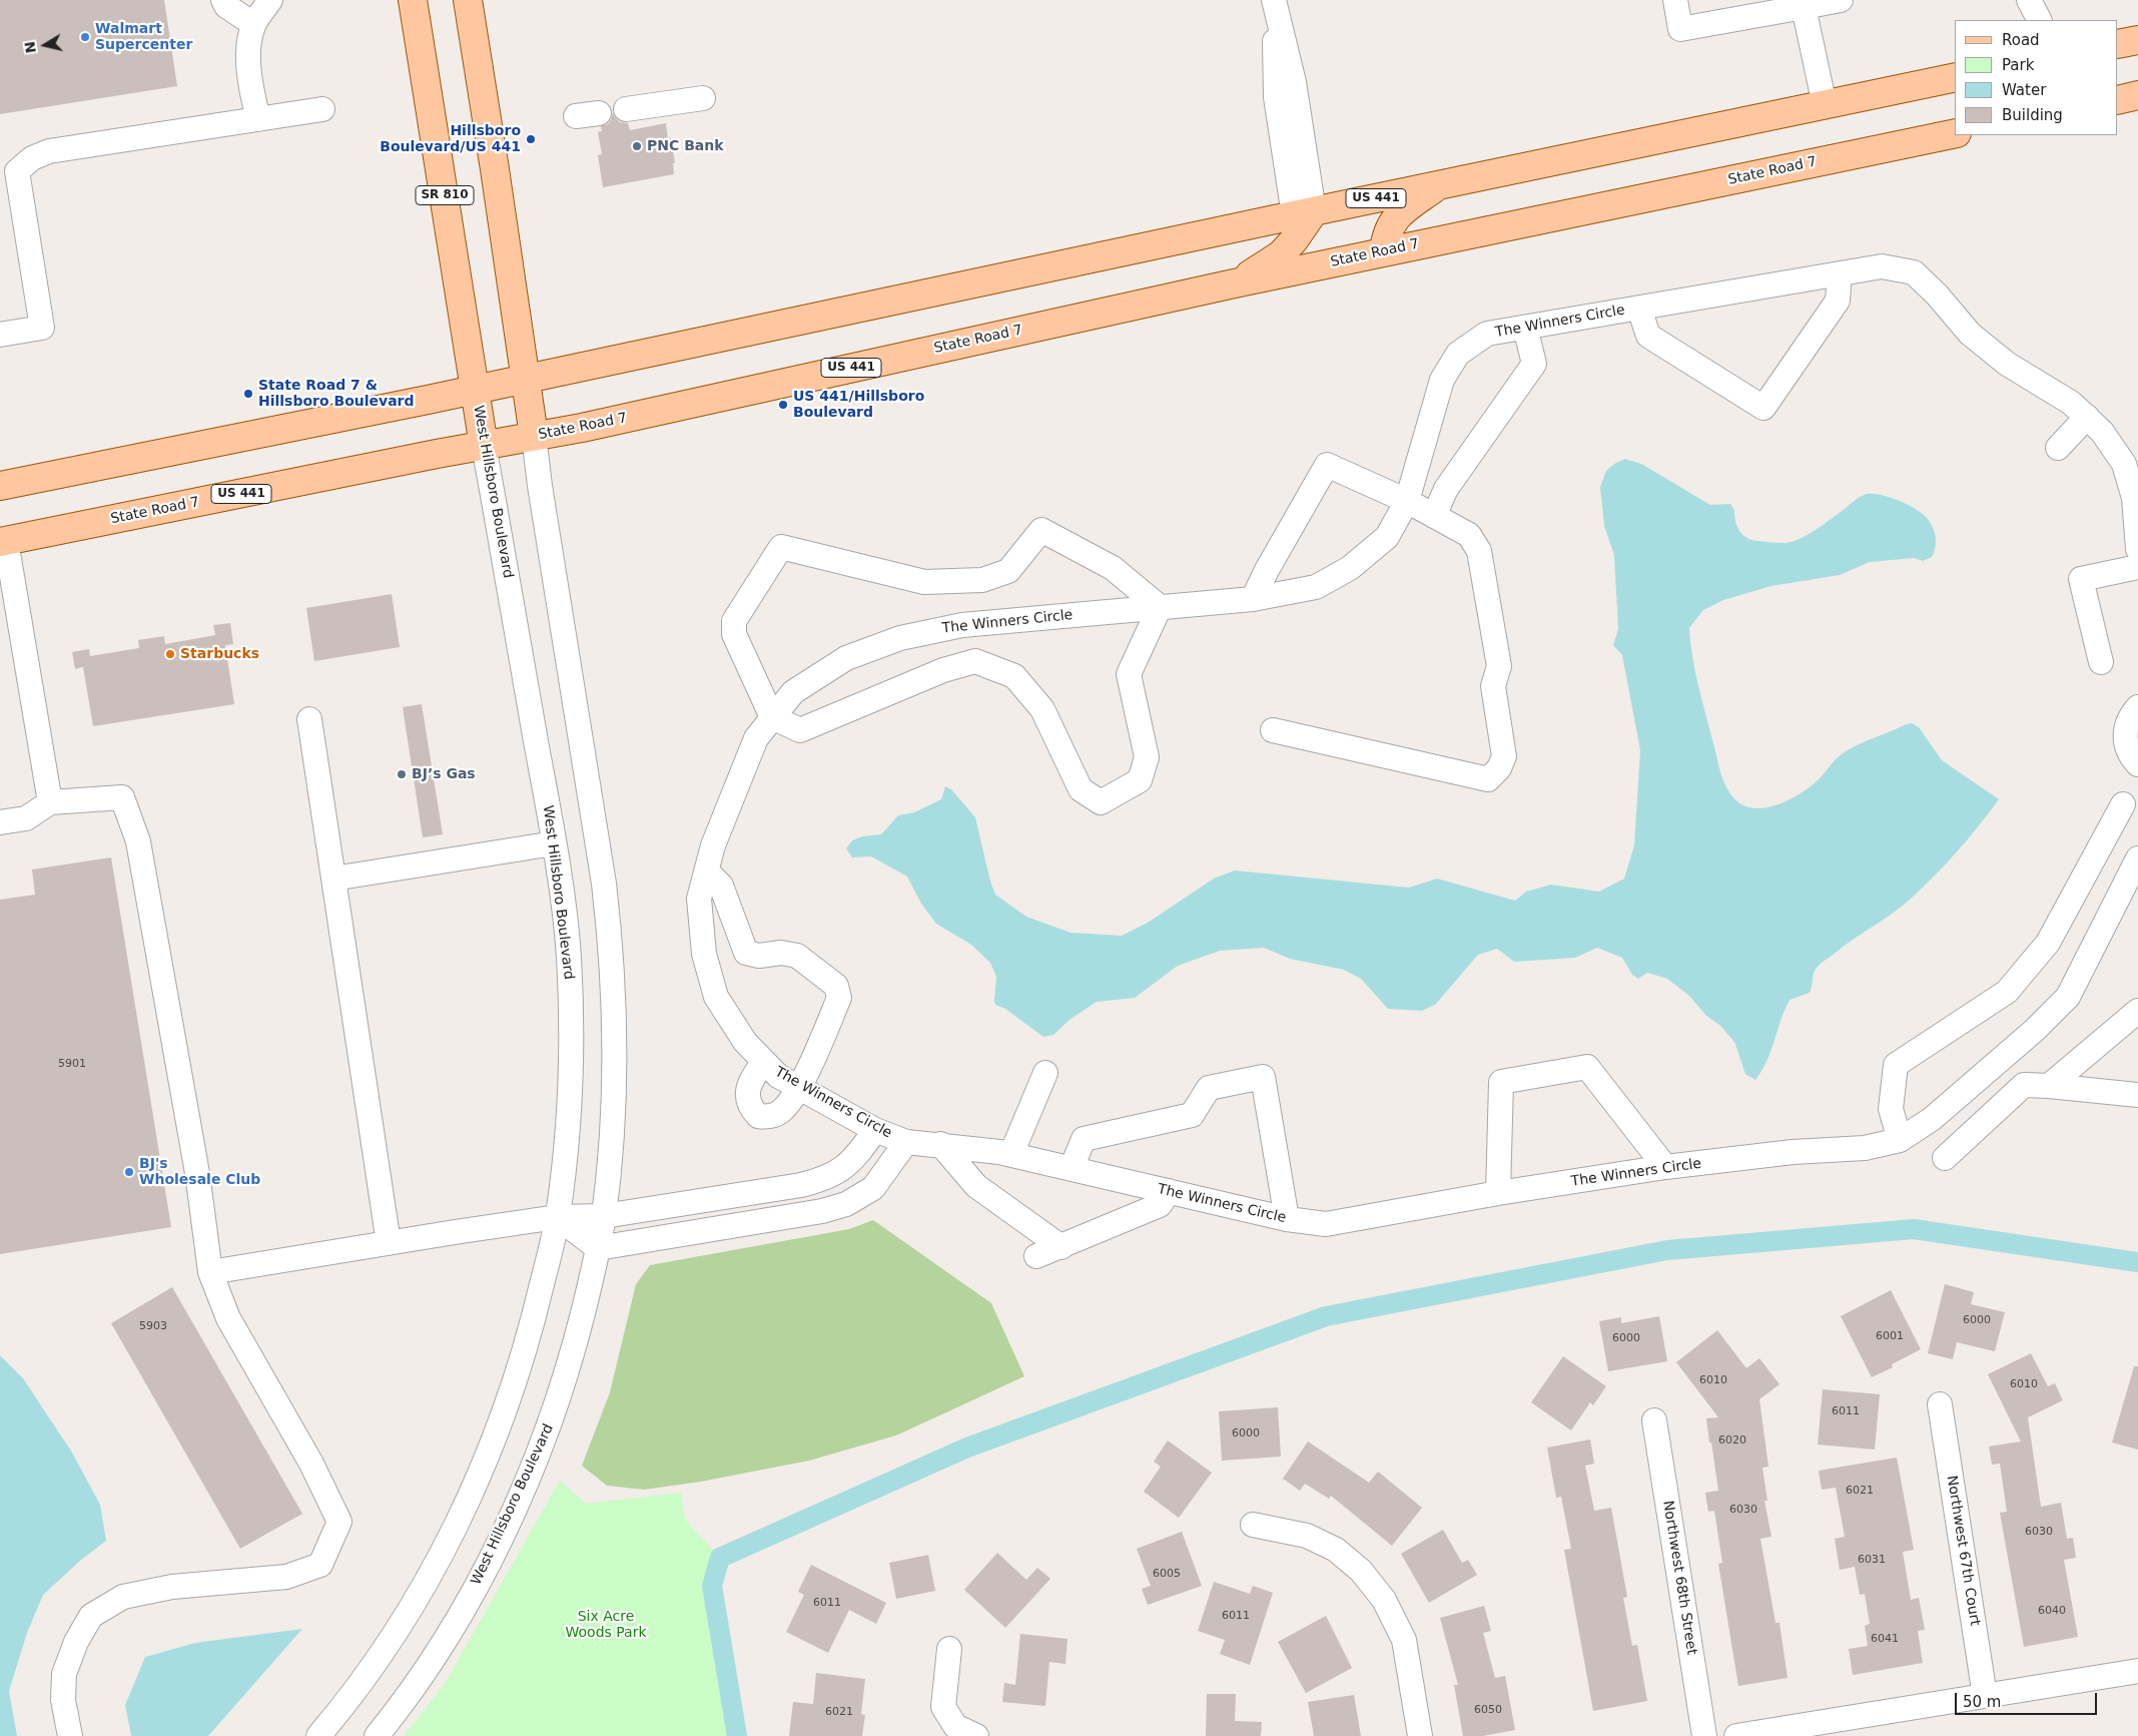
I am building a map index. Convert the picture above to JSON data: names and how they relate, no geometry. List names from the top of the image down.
{
  "streets": {
    "main road": [
      "State Road 7",
      "SR 810",
      "US 441",
      "West Hillsboro Boulevard"
    ],
    "street": ["The Winners Circle", "Northwest 67th Court", "Northwest 68th Street"]
  },
  "crossings": [
    ["State Road 7", "West Hillsboro Boulevard"],
    ["US 441", "West Hillsboro Boulevard"]
  ],
  "parks": ["Six Acre Woods Park"],
  "places": [
    "Walmart Supercenter",
    "Hillsboro Boulevard/US 441",
    "PNC Bank",
    "State Road 7 & Hillsboro Boulevard",
    "US 441/Hillsboro Boulevard",
    "Starbucks",
    "BJ’s Gas",
    "BJ's Wholesale Club"
  ],
  "house_numbers": [
    "5901",
    "6000",
    "5903",
    "6001",
    "6000",
    "6010",
    "6010",
    "6011",
    "6000",
    "6020",
    "6021",
    "6030",
    "6030",
    "6031",
    "6005",
    "6011",
    "6040",
    "6011",
    "6041",
    "6050",
    "6021"
  ],
  "legend": [
    "Road",
    "Park",
    "Water",
    "Building"
  ],
  "scale_bar": "50 m",
  "north": "left"
}
